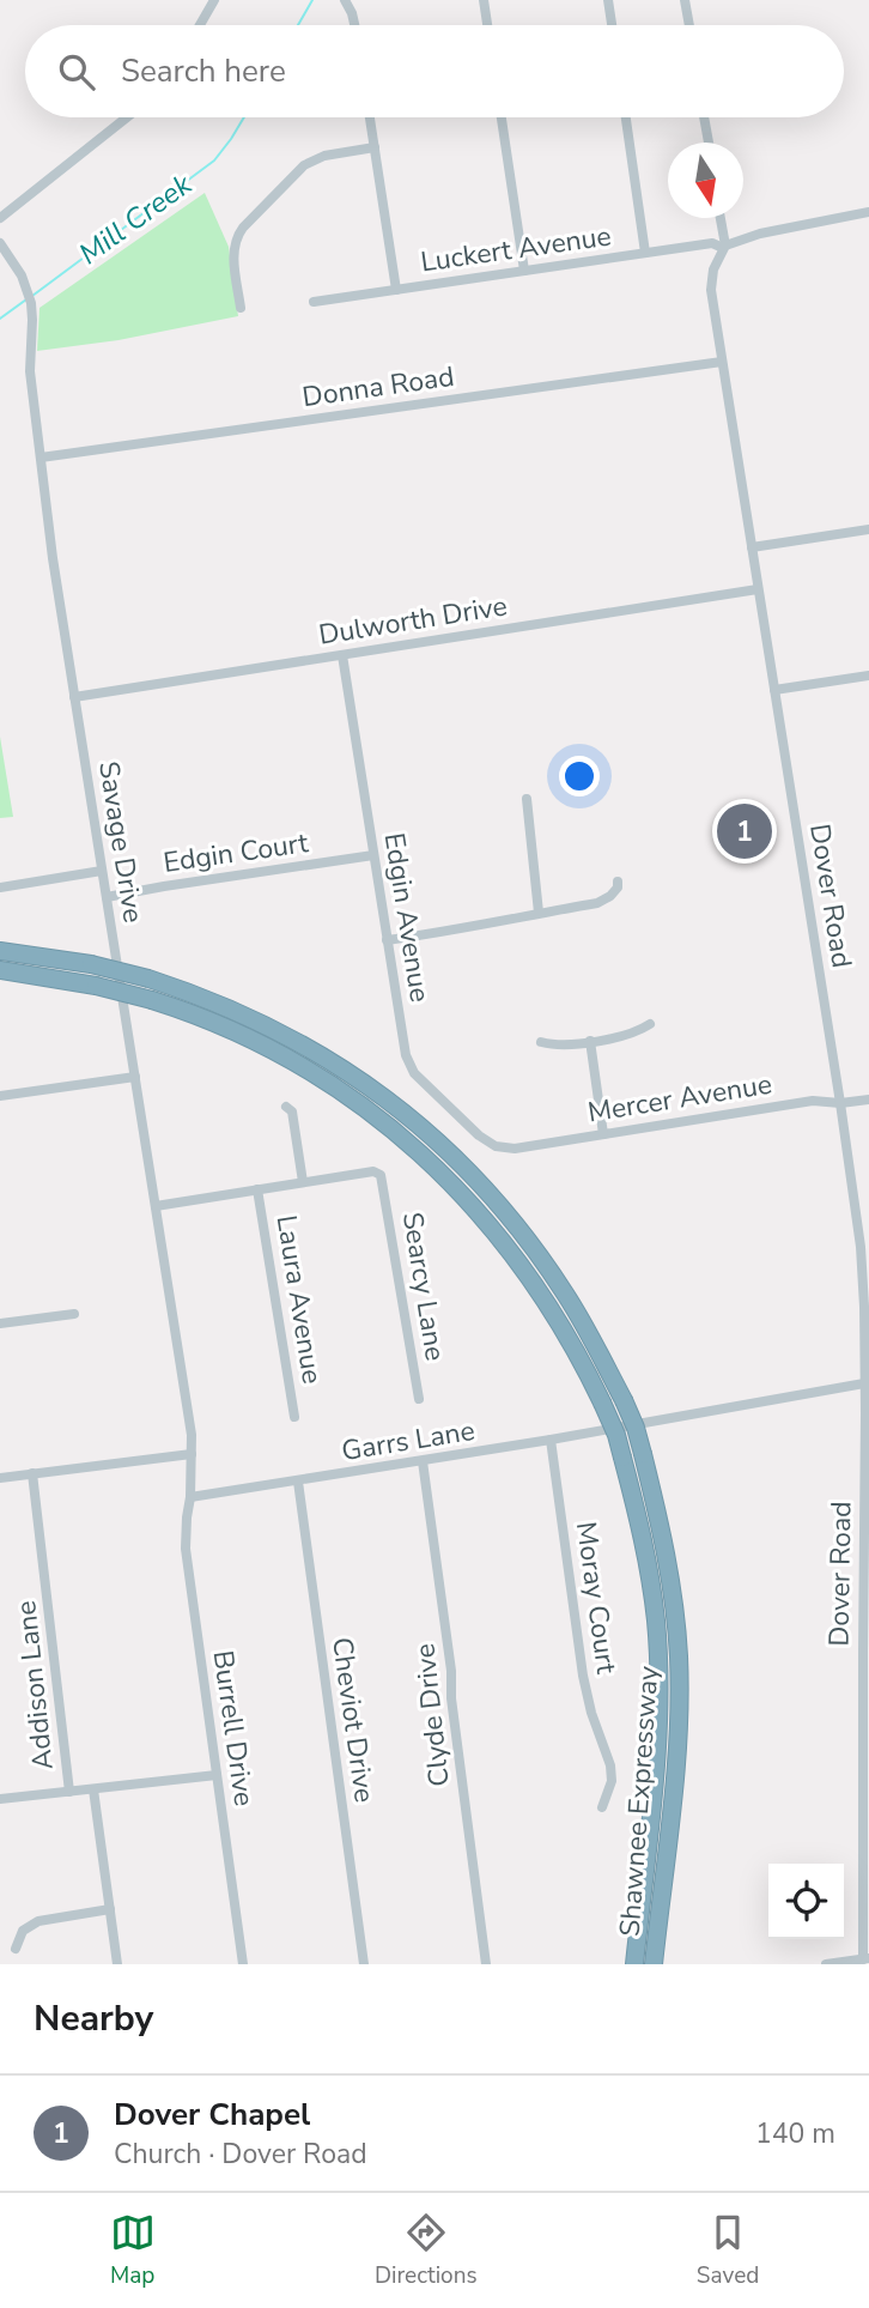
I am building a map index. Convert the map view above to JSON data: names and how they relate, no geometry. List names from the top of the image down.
{
  "streets": {
    "highway": ["Shawnee Expressway"],
    "street": [
      "Luckert Avenue",
      "Donna Road",
      "Dulworth Drive",
      "Savage Drive",
      "Edgin Court",
      "Dover Road",
      "Edgin Avenue",
      "Mercer Avenue",
      "Searcy Lane",
      "Laura Avenue",
      "Garrs Lane",
      "Moray Court",
      "Addison Lane",
      "Clyde Drive",
      "Cheviot Drive",
      "Burrell Drive"
    ]
  },
  "crossings": [
    ["Luckert Avenue", "Dover Road"],
    ["Donna Road", "Savage Drive"],
    ["Donna Road", "Dover Road"],
    ["Dulworth Drive", "Savage Drive"],
    ["Dulworth Drive", "Dover Road"],
    ["Dulworth Drive", "Edgin Avenue"],
    ["Savage Drive", "Edgin Court"],
    ["Edgin Court", "Edgin Avenue"],
    ["Dover Road", "Mercer Avenue"],
    ["Dover Road", "Garrs Lane"],
    ["Edgin Avenue", "Mercer Avenue"],
    ["Garrs Lane", "Moray Court"],
    ["Garrs Lane", "Clyde Drive"],
    ["Garrs Lane", "Cheviot Drive"],
    ["Garrs Lane", "Burrell Drive"]
  ],
  "water": ["Mill Creek"],
  "north": "bottom",
  "page": {
    "search": "Search here",
    "pins": "1",
    "heading": "Nearby",
    "list": [
      {
        "mark": "1",
        "name": "Dover Chapel",
        "note": "Church · Dover Road",
        "value": "140 m"
      }
    ],
    "nav": ["Map", "Directions", "Saved"]
  }
}
